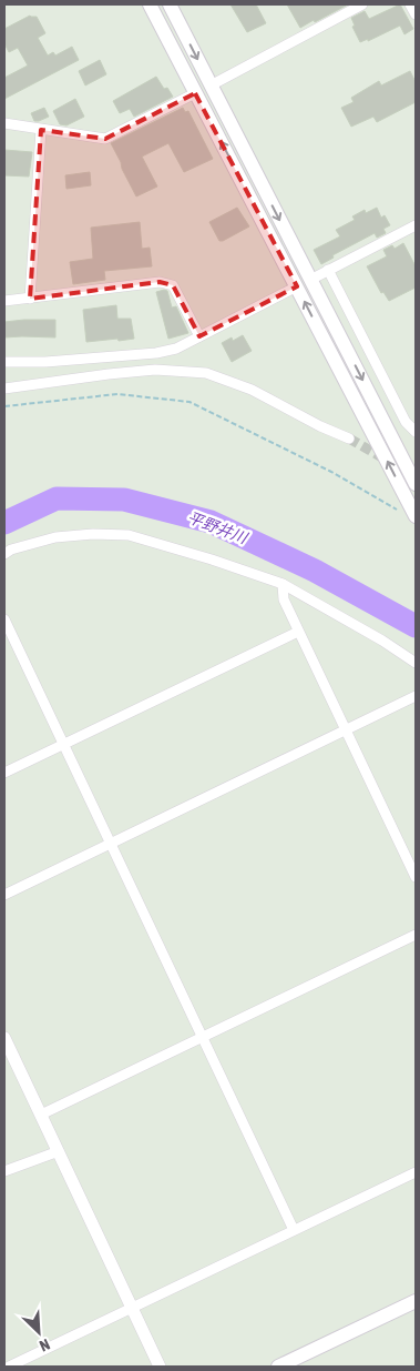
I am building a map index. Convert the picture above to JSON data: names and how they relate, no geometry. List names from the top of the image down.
{
  "water": ["平野井川"],
  "north": "bottom right"
}
